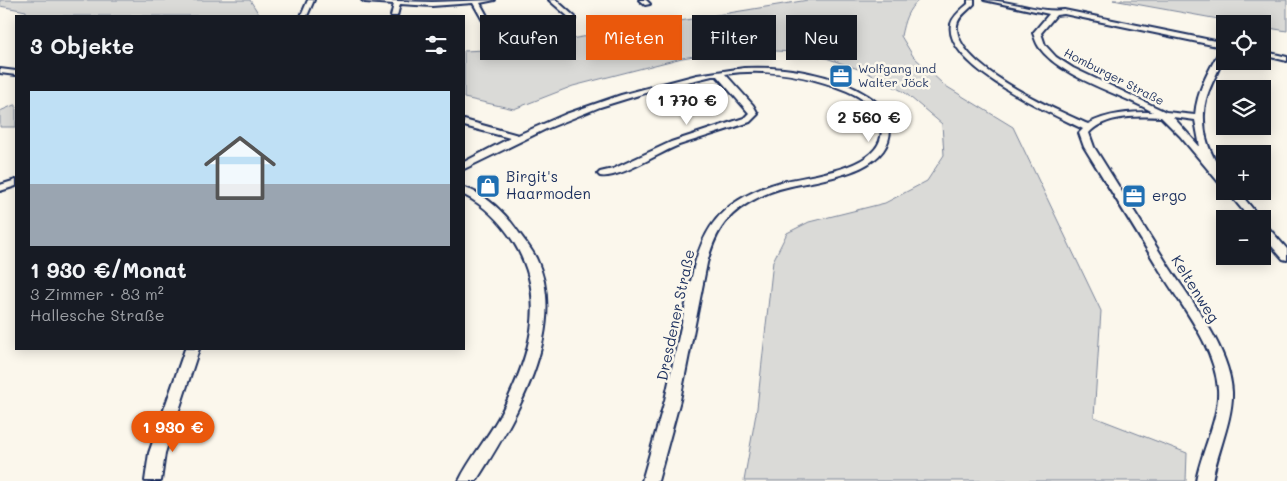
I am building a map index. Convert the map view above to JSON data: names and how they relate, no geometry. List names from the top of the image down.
{
  "streets": {
    "street": ["Homburger Straße", "Keltenweg", "Dresdener Straße"]
  },
  "places": {
    "office": ["Wolfgang und Walter Jöck", "ergo"],
    "shop": ["Birgit's Haarmoden"]
  },
  "page": {
    "map_buttons": ["+", "−"],
    "chip": [
      "Kaufen",
      "Mieten",
      "Filter",
      "Neu"
    ],
    "heading": "3 Objekte",
    "list": [
      {
        "name": "1 930 €/Monat",
        "note": "3 Zimmer · 83 m² · Hallesche Straße"
      }
    ],
    "price": ["1 770 €", "2 560 €", "1 930 €"]
  }
}
